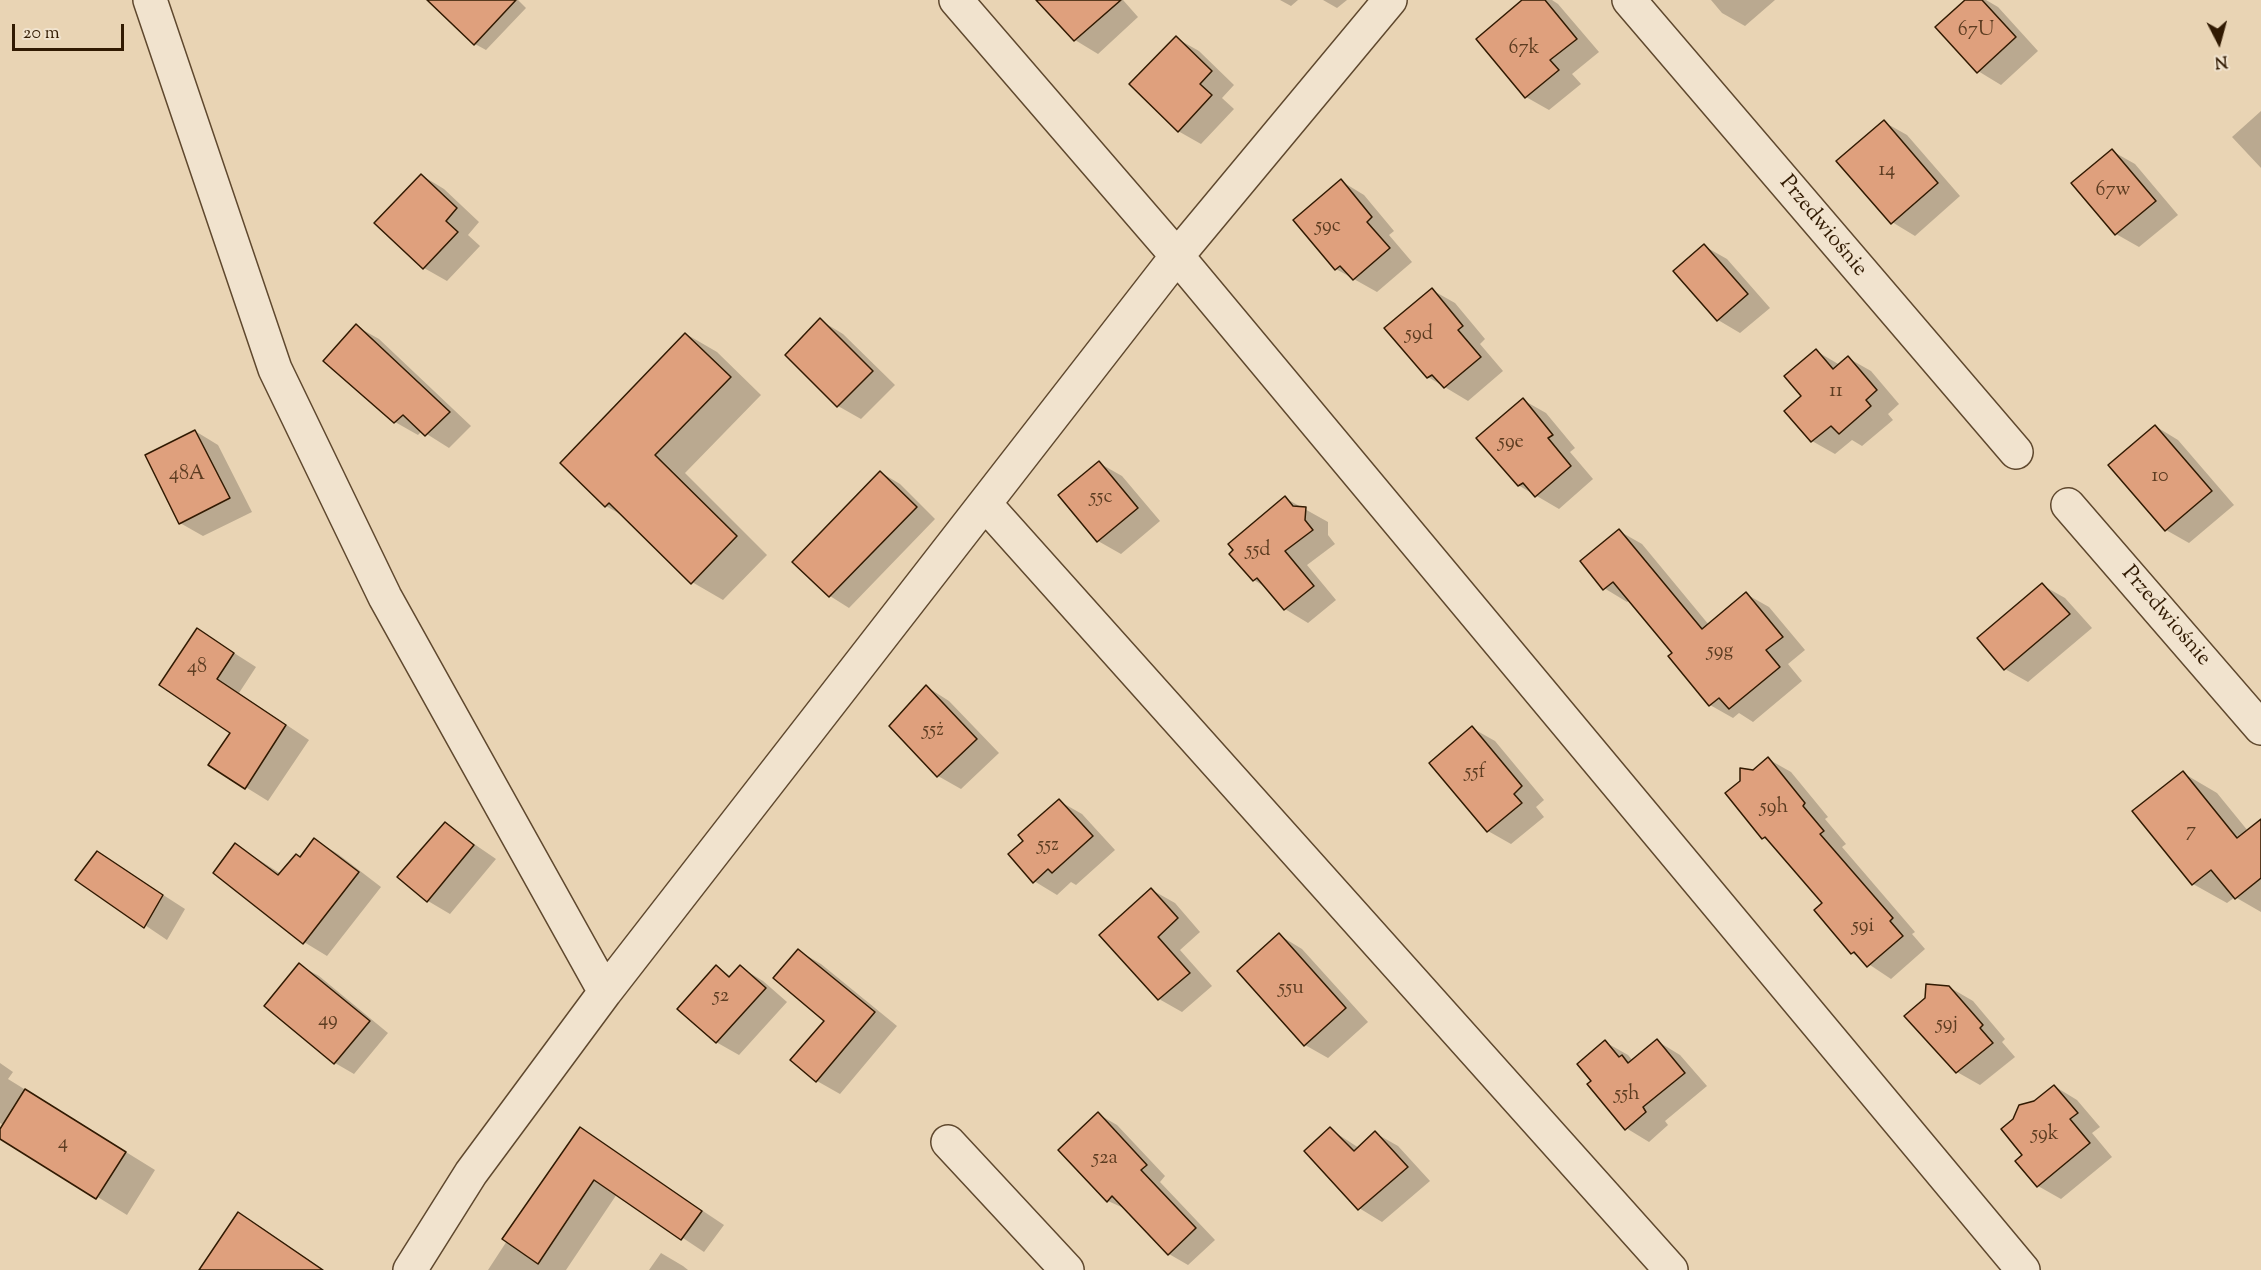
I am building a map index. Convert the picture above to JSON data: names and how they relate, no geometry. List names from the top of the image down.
{
  "streets": {
    "street": ["Przedwiośnie"]
  },
  "house_numbers": [
    "67U",
    "67k",
    "14",
    "67w",
    "59c",
    "59d",
    "11",
    "59e",
    "48A",
    "10",
    "55c",
    "55d",
    "59g",
    "48",
    "55ż",
    "55f",
    "59h",
    "7",
    "55z",
    "59i",
    "55u",
    "52",
    "49",
    "59j",
    "55h",
    "59k",
    "4",
    "52a"
  ],
  "scale_bar": "20 m",
  "north": "bottom"
}
